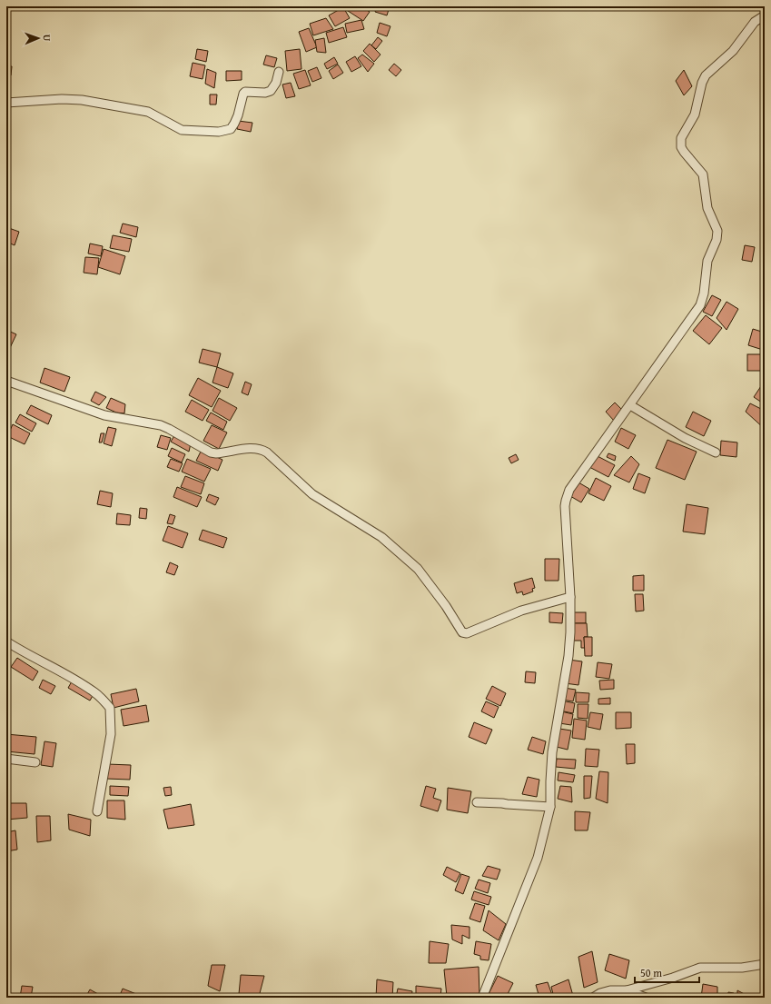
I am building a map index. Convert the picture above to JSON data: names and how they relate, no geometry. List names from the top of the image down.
{
  "scale_bar": "50 m",
  "north": "right"
}
